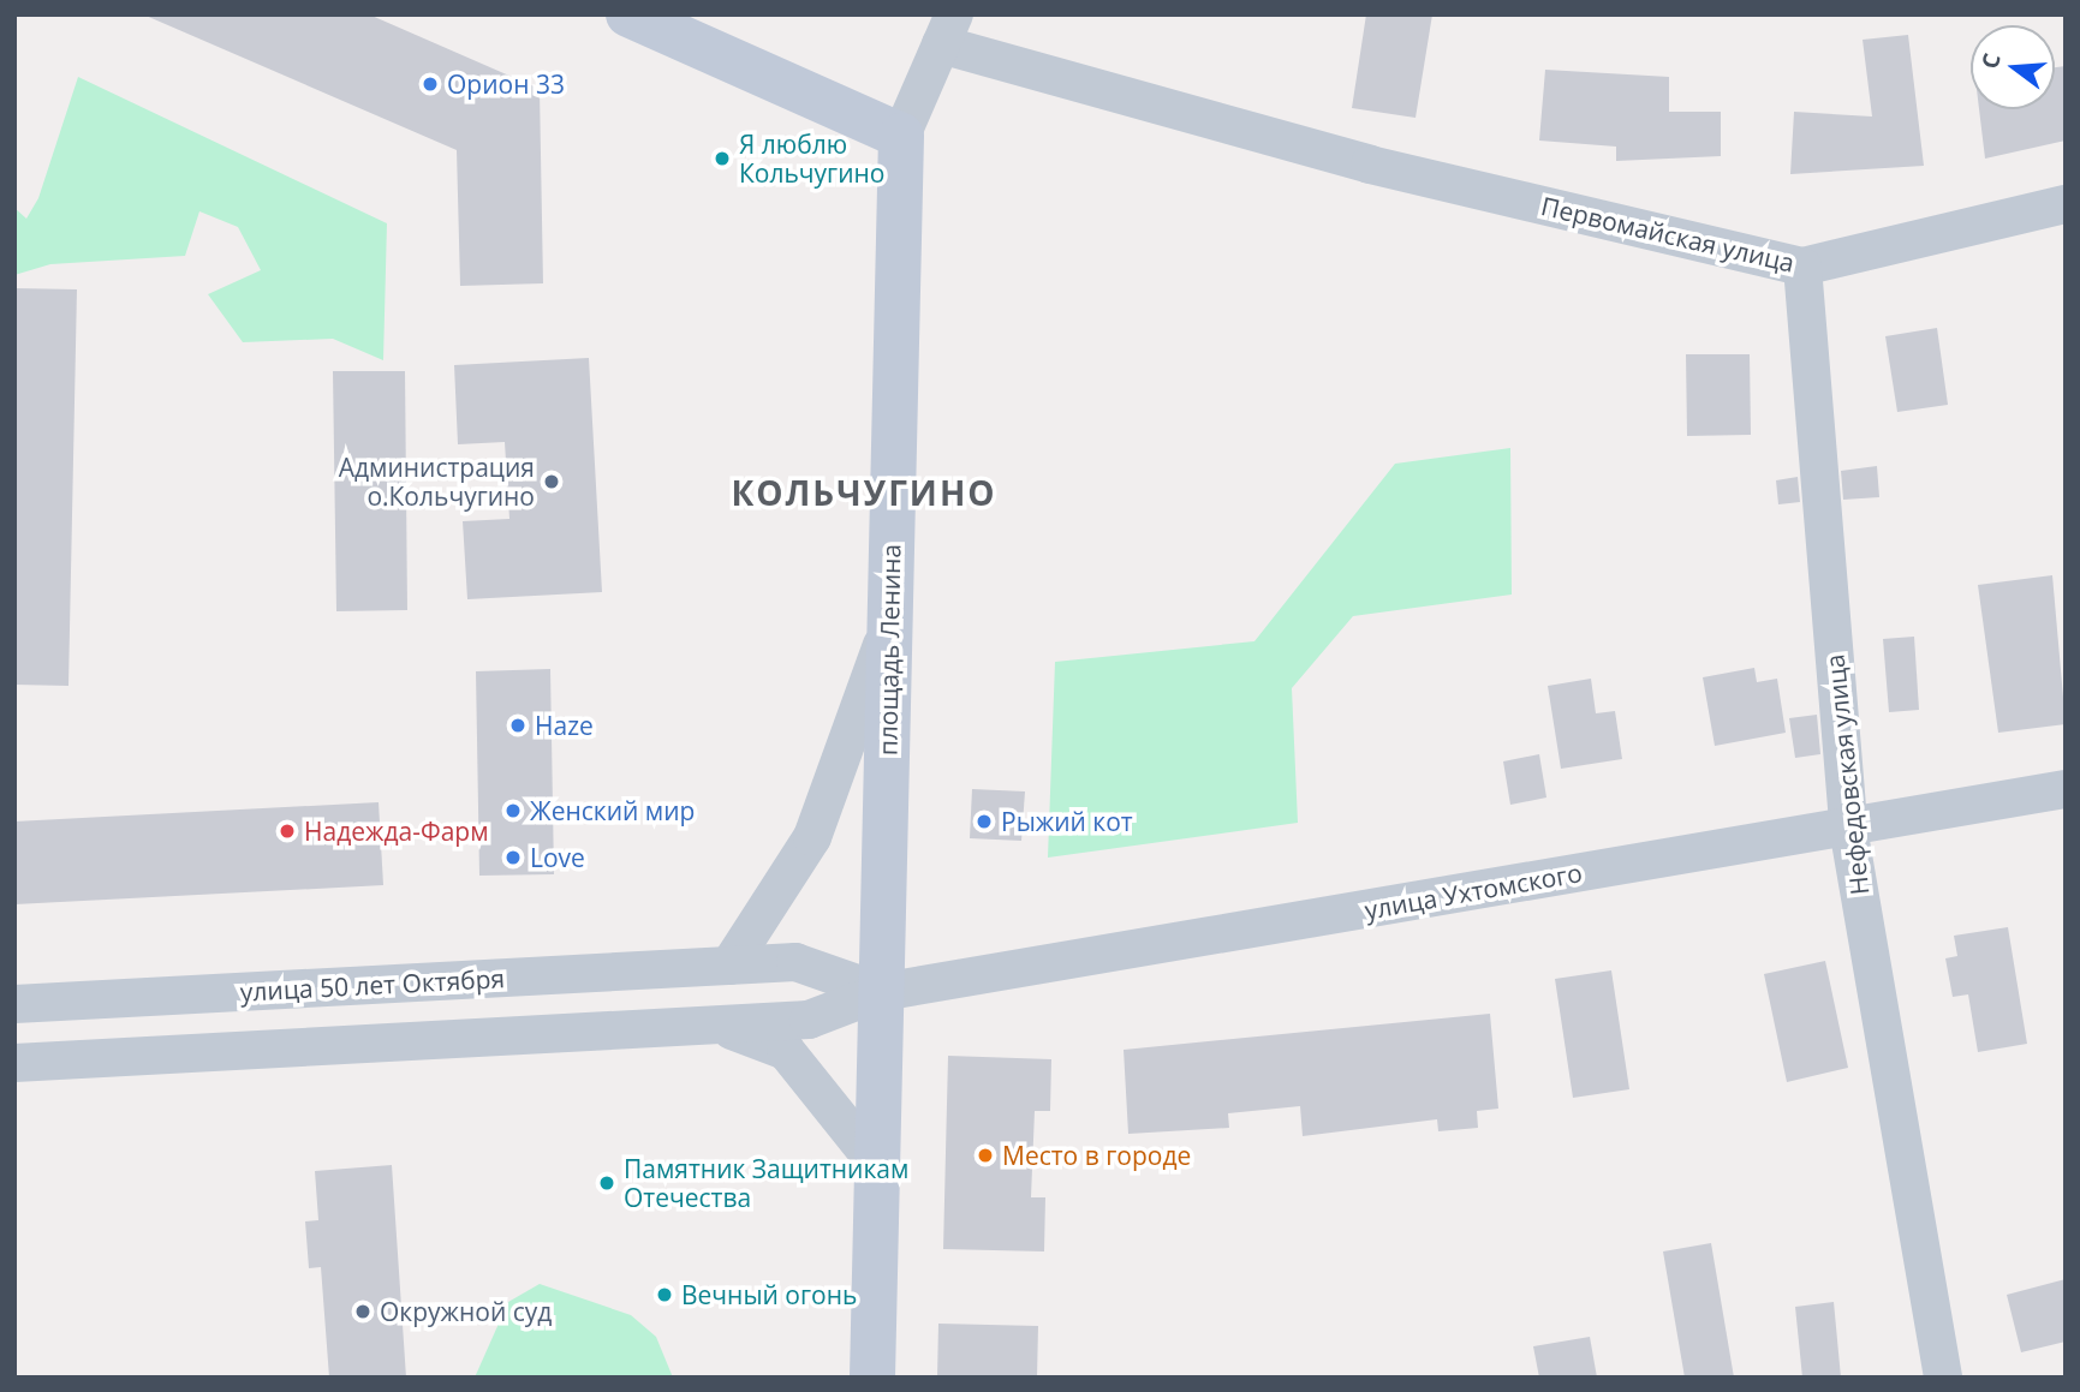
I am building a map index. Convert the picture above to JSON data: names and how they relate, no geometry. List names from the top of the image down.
{
  "streets": {
    "main road": ["площадь Ленина"],
    "street": [
      "Первомайская улица",
      "Нефедовская улица",
      "улица Ухтомского",
      "улица 50 лет Октября"
    ]
  },
  "crossings": [
    ["Первомайская улица", "площадь Ленина"],
    ["Первомайская улица", "Нефедовская улица"],
    ["площадь Ленина", "улица Ухтомского"],
    ["площадь Ленина", "улица 50 лет Октября"],
    ["Нефедовская улица", "улица Ухтомского"],
    ["улица Ухтомского", "улица 50 лет Октября"]
  ],
  "districts": ["КОЛЬЧУГИНО"],
  "places": [
    "Орион 33",
    "Я люблю Кольчугино",
    "Администрация о.Кольчугино",
    "Haze",
    "Женский мир",
    "Рыжий кот",
    "Надежда-Фарм",
    "Love",
    "Место в городе",
    "Памятник Защитникам Отечества",
    "Вечный огонь",
    "Окружной суд"
  ],
  "north": "left"
}
